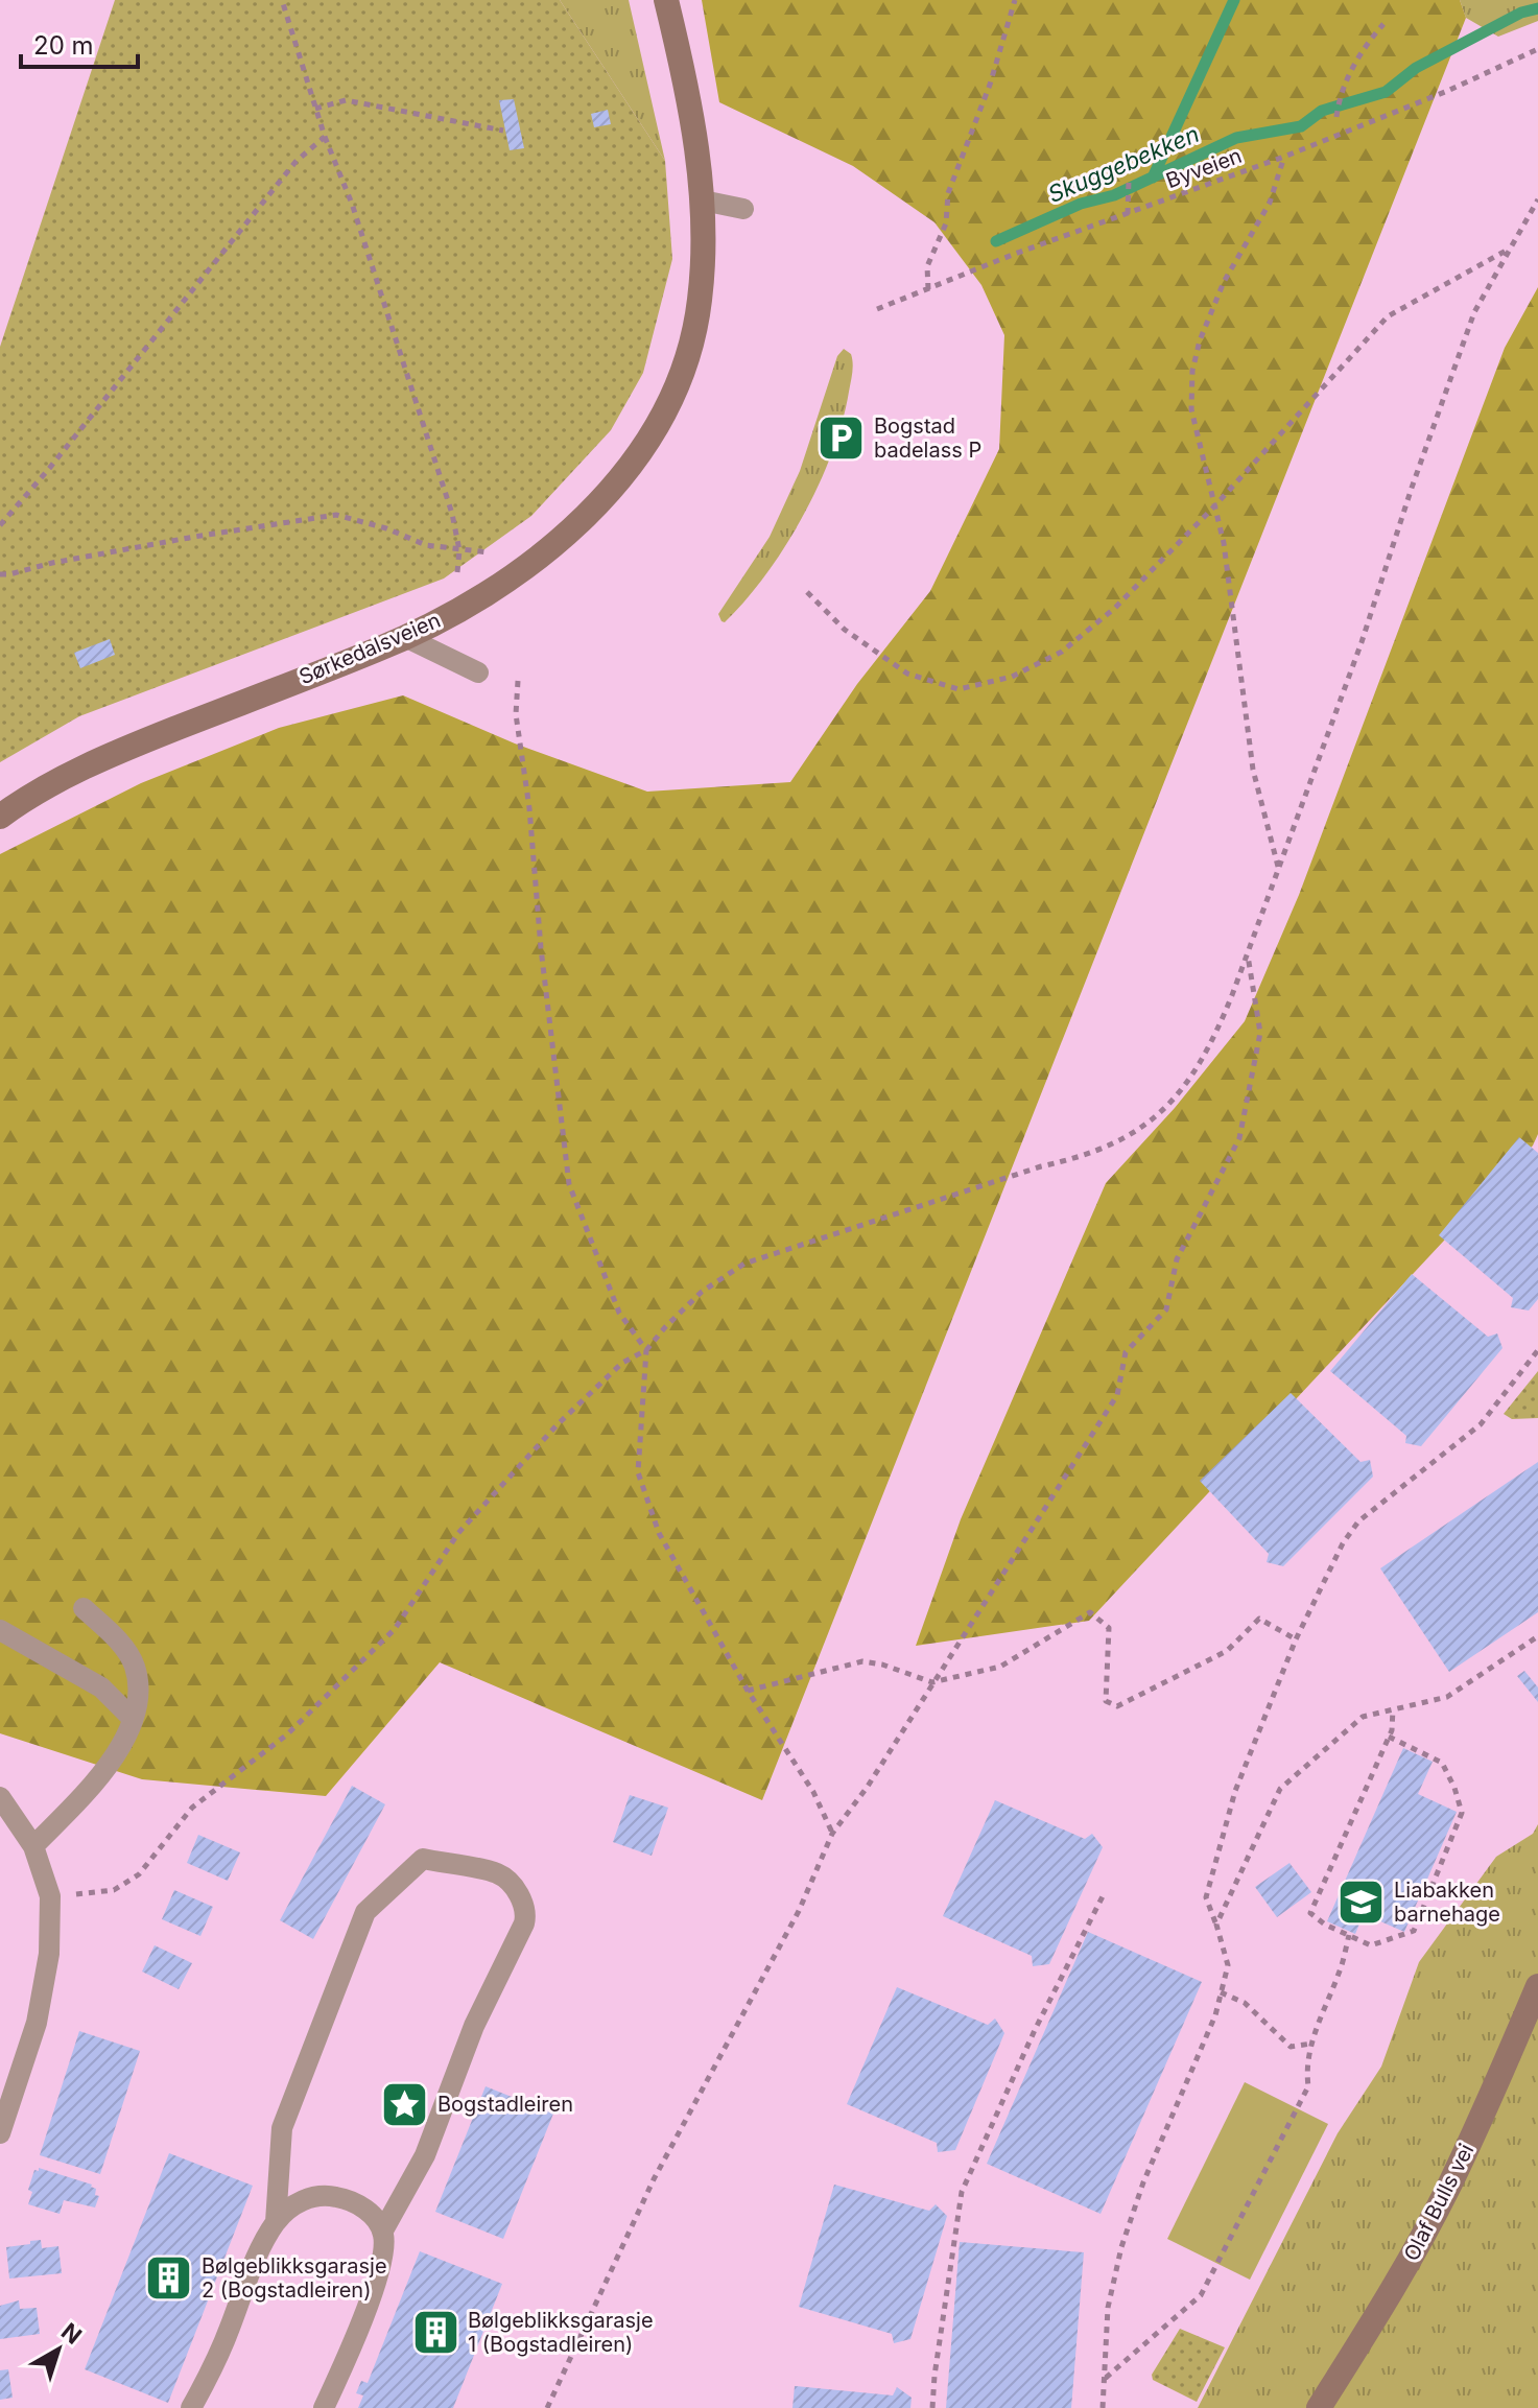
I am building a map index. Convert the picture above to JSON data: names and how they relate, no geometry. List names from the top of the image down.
{
  "streets": {
    "street": ["Sørkedalsveien", "Olaf Bulls vei"],
    "path": ["Byveien"]
  },
  "water": ["Skuggebekken"],
  "places": {
    "parking": ["Bogstad badelass P"],
    "school or university": ["Liabakken barnehage"],
    "place": ["Bogstadleiren"],
    "building": ["Bølgeblikksgarasje 2 (Bogstadleiren)", "Bølgeblikksgarasje 1 (Bogstadleiren)"]
  },
  "scale_bar": "20 m",
  "north": "top right"
}
